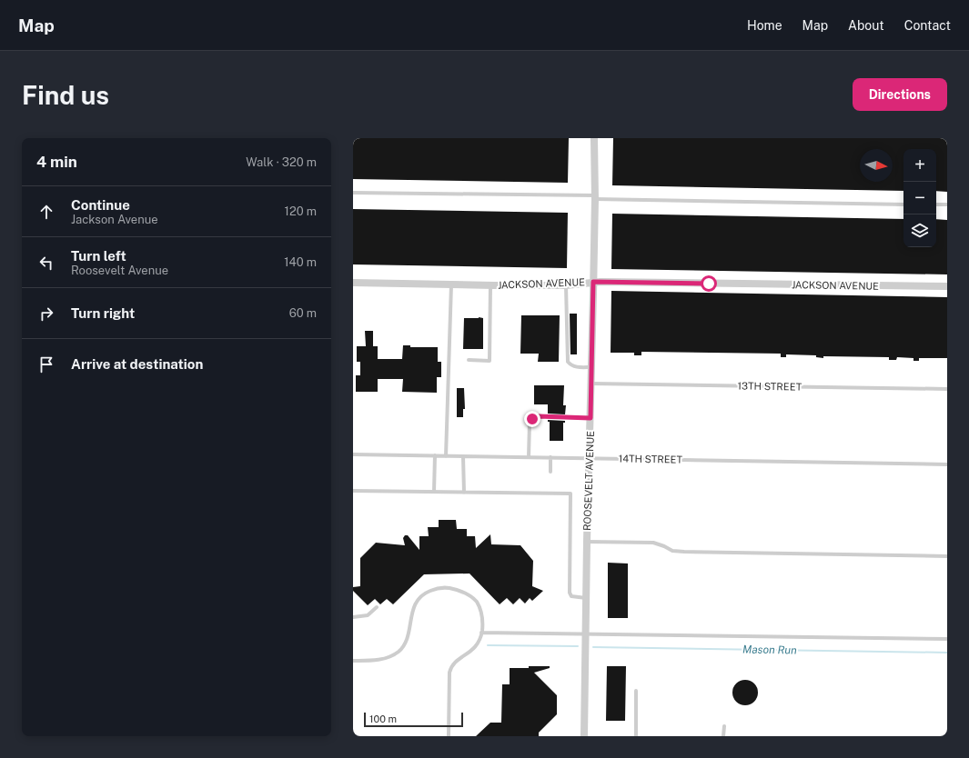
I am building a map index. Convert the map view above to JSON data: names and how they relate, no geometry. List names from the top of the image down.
{
  "streets": {
    "street": ["JACKSON AVENUE", "ROOSEVELT AVENUE"],
    "lane": ["13TH STREET", "14TH STREET"]
  },
  "crossings": [
    ["JACKSON AVENUE", "ROOSEVELT AVENUE"],
    ["13TH STREET", "ROOSEVELT AVENUE"],
    ["14TH STREET", "ROOSEVELT AVENUE"]
  ],
  "water": ["Mason Run"],
  "scale_bar": "100 m",
  "north": "right",
  "page": {
    "header": "Map",
    "nav": [
      "Home",
      "Map",
      "About",
      "Contact"
    ],
    "buttons": "Directions",
    "title": "Find us",
    "heading": ["4 min", "Walk · 320 m"],
    "map_buttons": ["+", "−"],
    "list": [
      ["Continue", "Jackson Avenue", "120 m"],
      ["Turn left", "Roosevelt Avenue", "140 m"],
      ["Turn right", "60 m"],
      "Arrive at destination"
    ],
    "scale": "100 m"
  }
}
